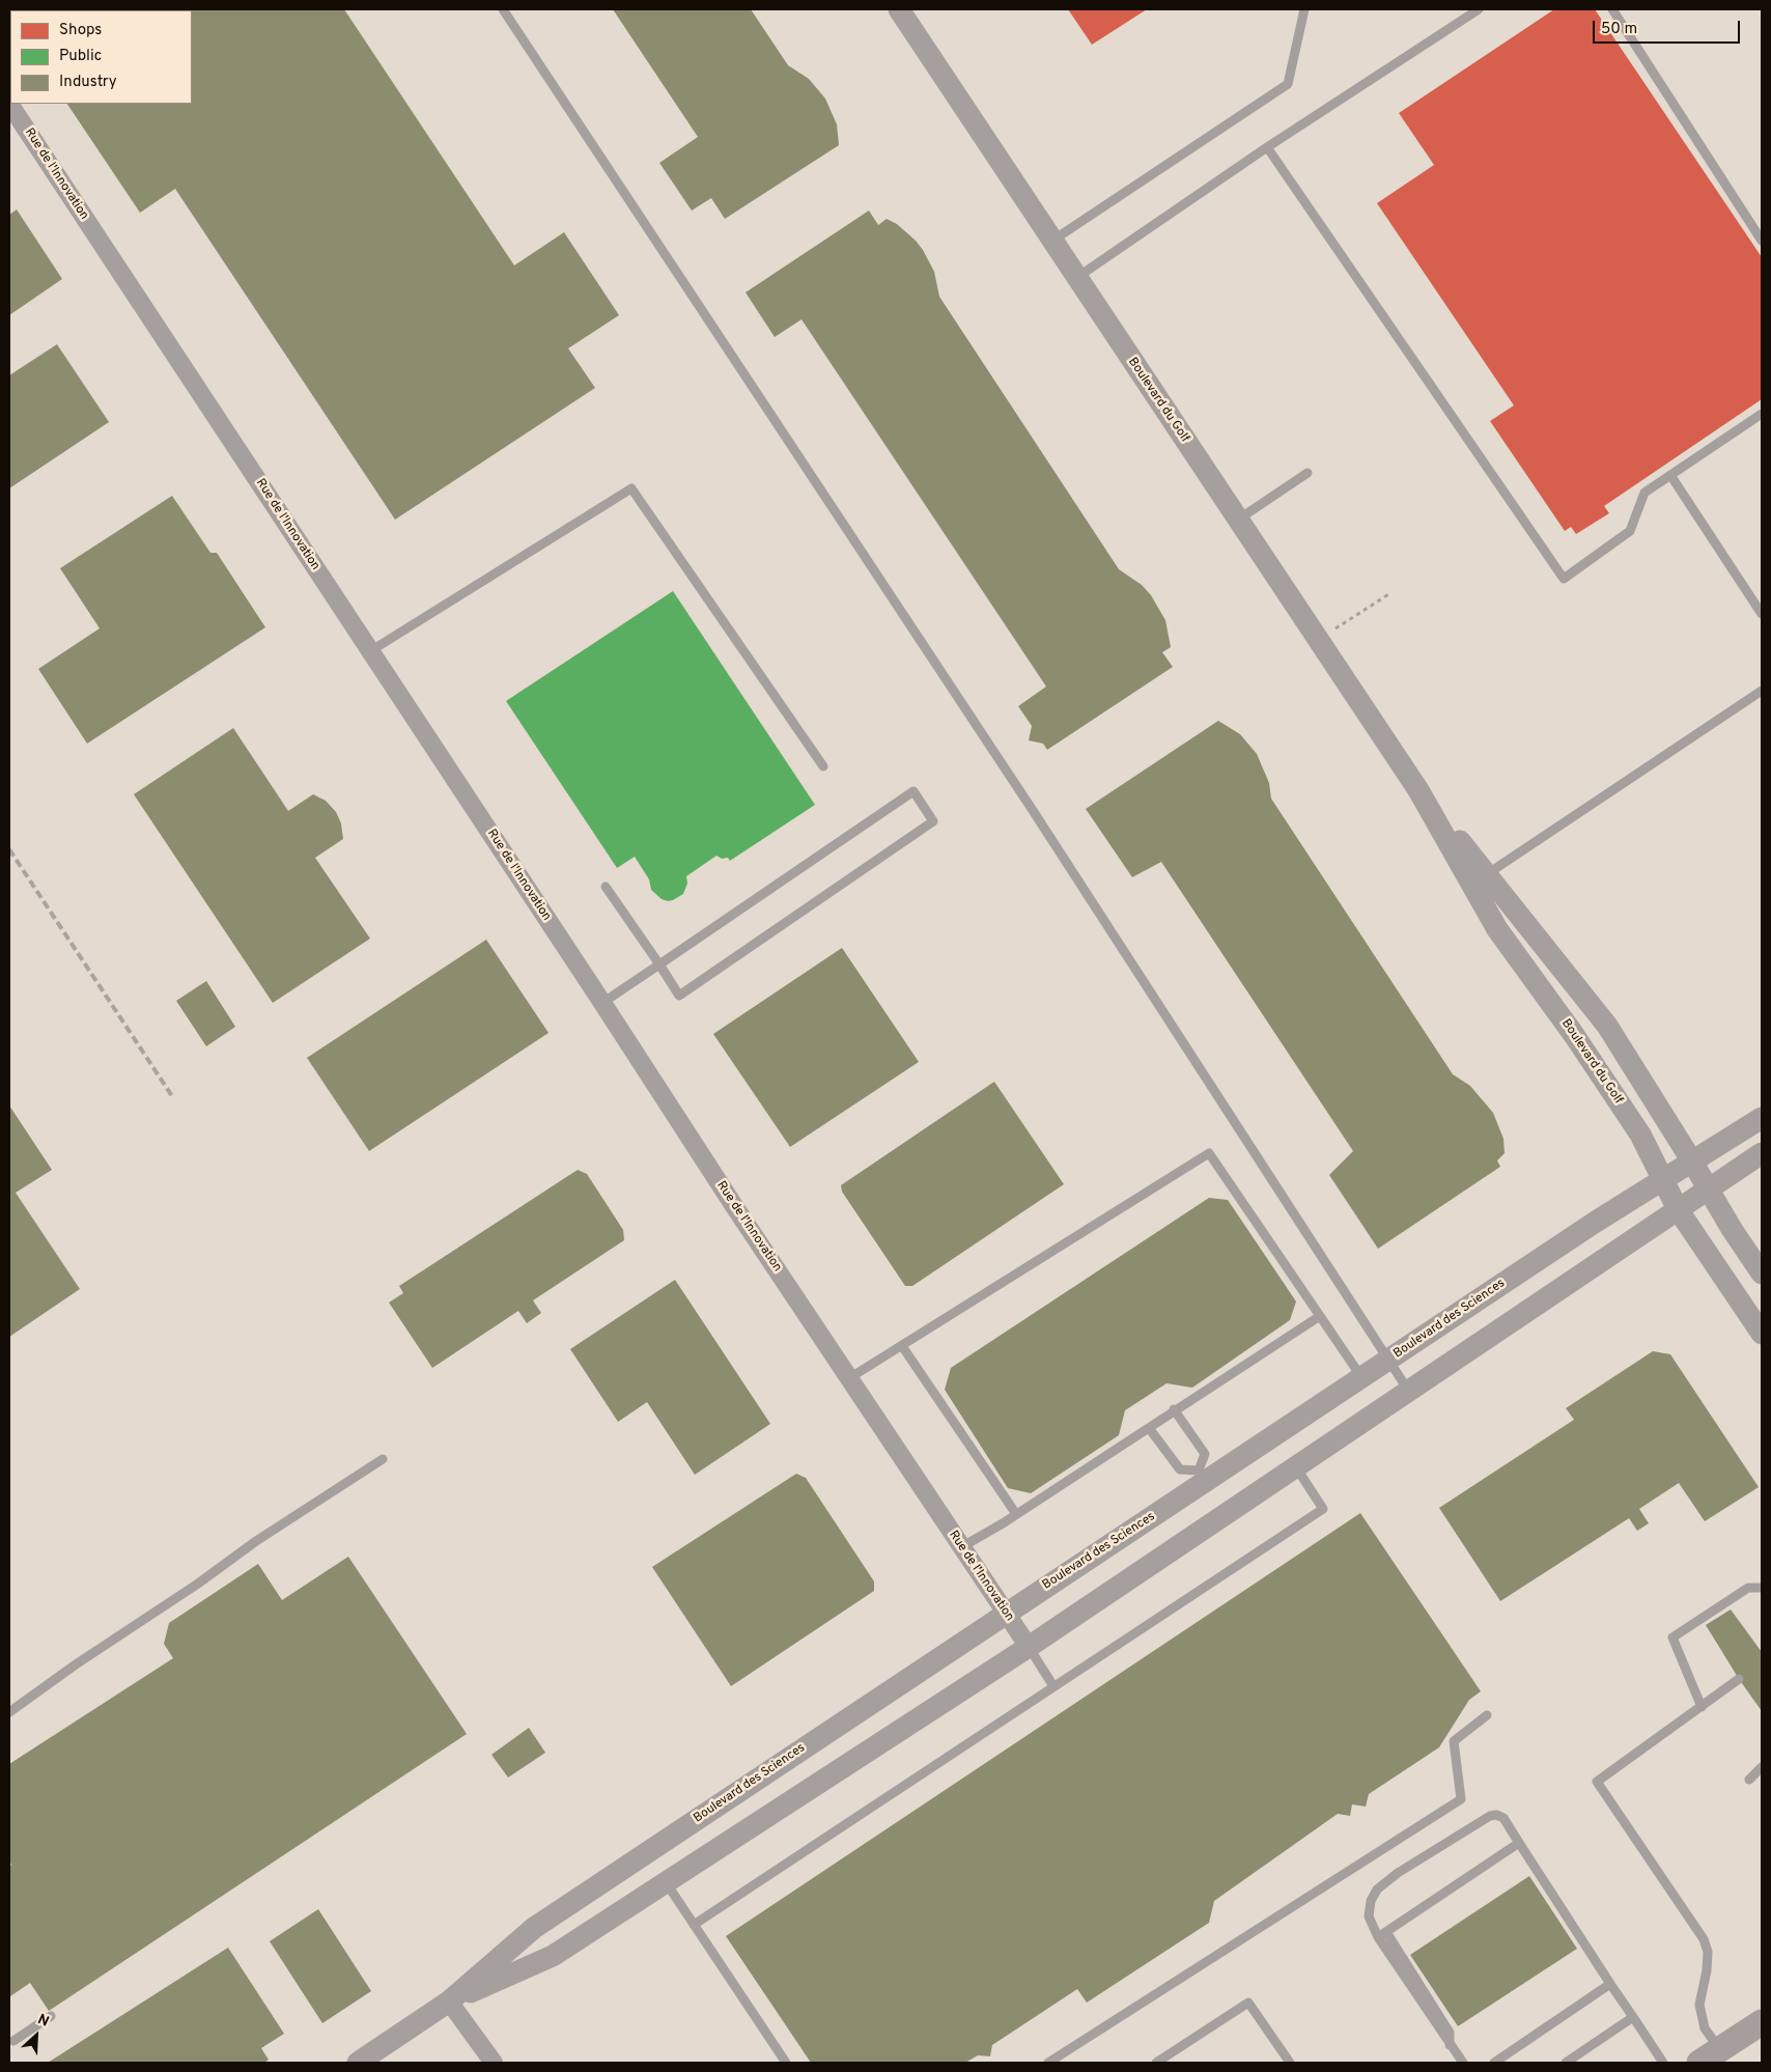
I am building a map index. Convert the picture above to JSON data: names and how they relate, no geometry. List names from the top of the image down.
{
  "streets": {
    "street": ["Rue de l'Innovation", "Boulevard du Golf", "Boulevard des Sciences"]
  },
  "crossings": [
    ["Rue de l'Innovation", "Boulevard des Sciences"],
    ["Boulevard du Golf", "Boulevard des Sciences"]
  ],
  "legend": ["Shops", "Public", "Industry"],
  "scale_bar": "50 m",
  "north": "top right"
}
